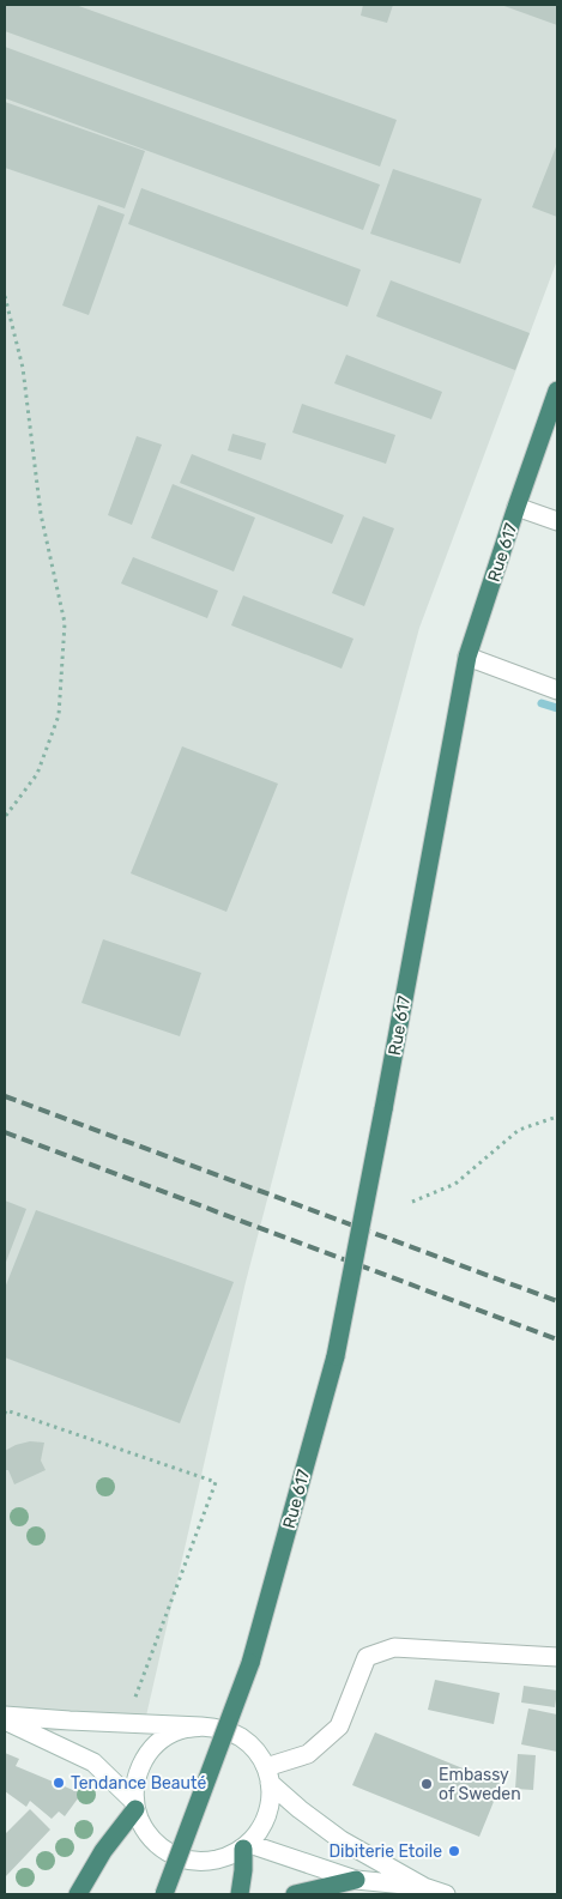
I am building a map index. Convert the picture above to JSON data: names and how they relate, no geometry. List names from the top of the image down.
{
  "streets": {
    "highway": ["Rue 617"]
  },
  "places": ["Tendance Beauté", "Embassy of Sweden", "Dibiterie Etoile"]
}
